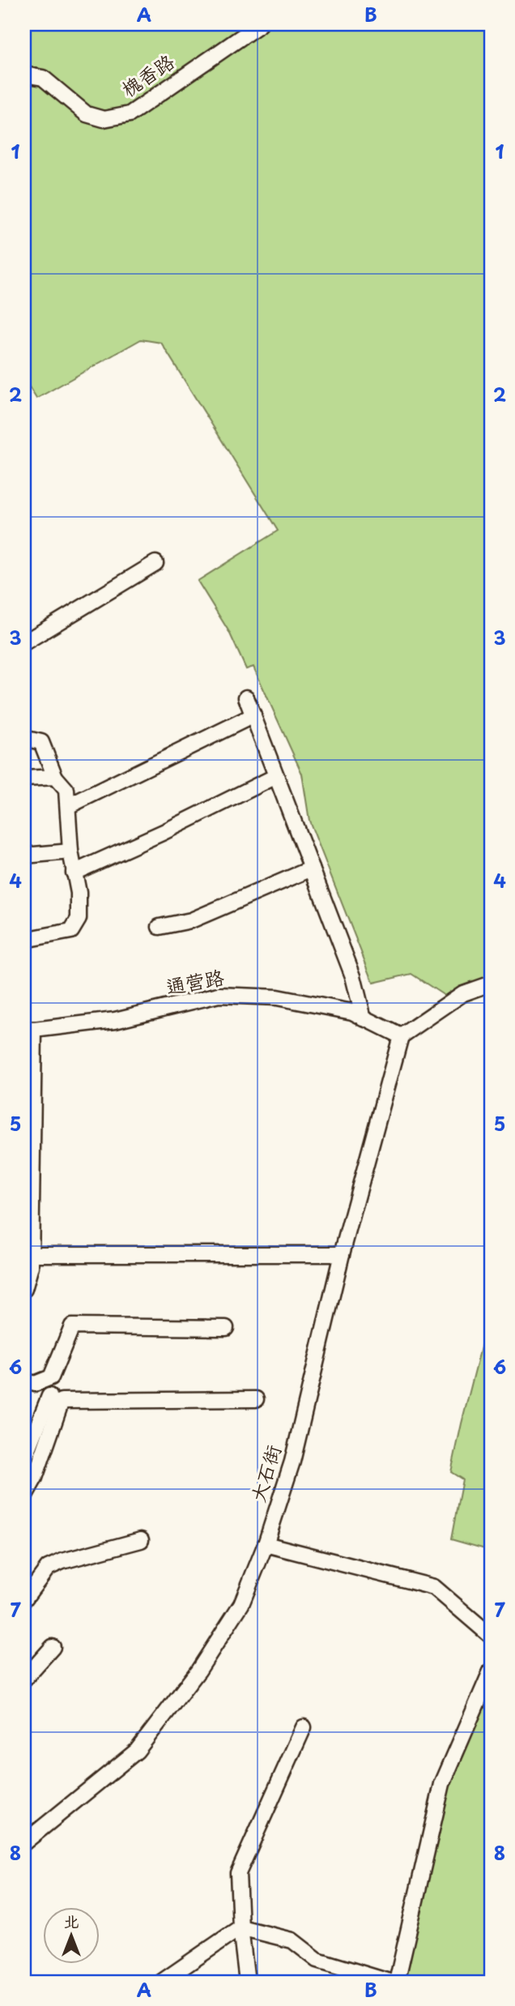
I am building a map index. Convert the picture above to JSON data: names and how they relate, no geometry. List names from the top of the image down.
{
  "streets": {
    "street": ["槐香路", "通营路", "大石街"]
  },
  "crossings": [
    ["通营路", "大石街"]
  ],
  "north": "top",
  "grid": {
    "columns": ["A", "B"],
    "rows": [
      "1",
      "2",
      "3",
      "4",
      "5",
      "6",
      "7",
      "8"
    ]
  }
}
